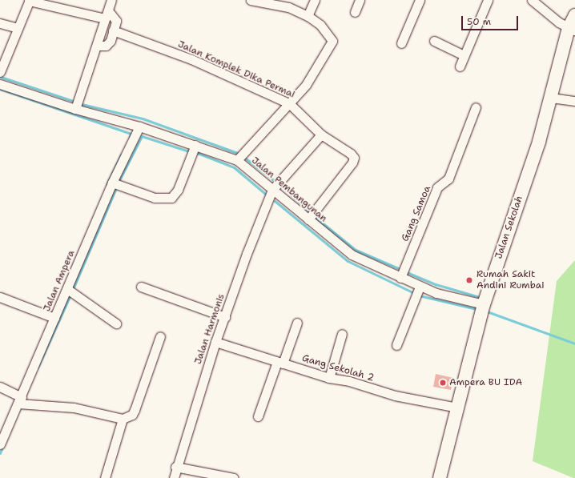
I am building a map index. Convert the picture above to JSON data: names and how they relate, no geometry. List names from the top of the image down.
{
  "streets": {
    "street": [
      "Jalan Komplek Dika Permai",
      "Jalan Pembangunan",
      "Gang Samoa",
      "Jalan Sekolah",
      "Jalan Ampera",
      "Jalan Harmonis",
      "Gang Sekolah 2"
    ]
  },
  "crossings": [
    ["Jalan Komplek Dika Permai", "Jalan Pembangunan"],
    ["Jalan Komplek Dika Permai", "Jalan Harmonis"],
    ["Jalan Pembangunan", "Gang Samoa"],
    ["Jalan Pembangunan", "Jalan Sekolah"],
    ["Jalan Pembangunan", "Jalan Ampera"],
    ["Jalan Pembangunan", "Jalan Harmonis"],
    ["Jalan Sekolah", "Gang Sekolah 2"],
    ["Jalan Harmonis", "Gang Sekolah 2"]
  ],
  "places": ["Rumah Sakit Andini Rumbai", "Ampera BU IDA"],
  "scale_bar": "50 m"
}
